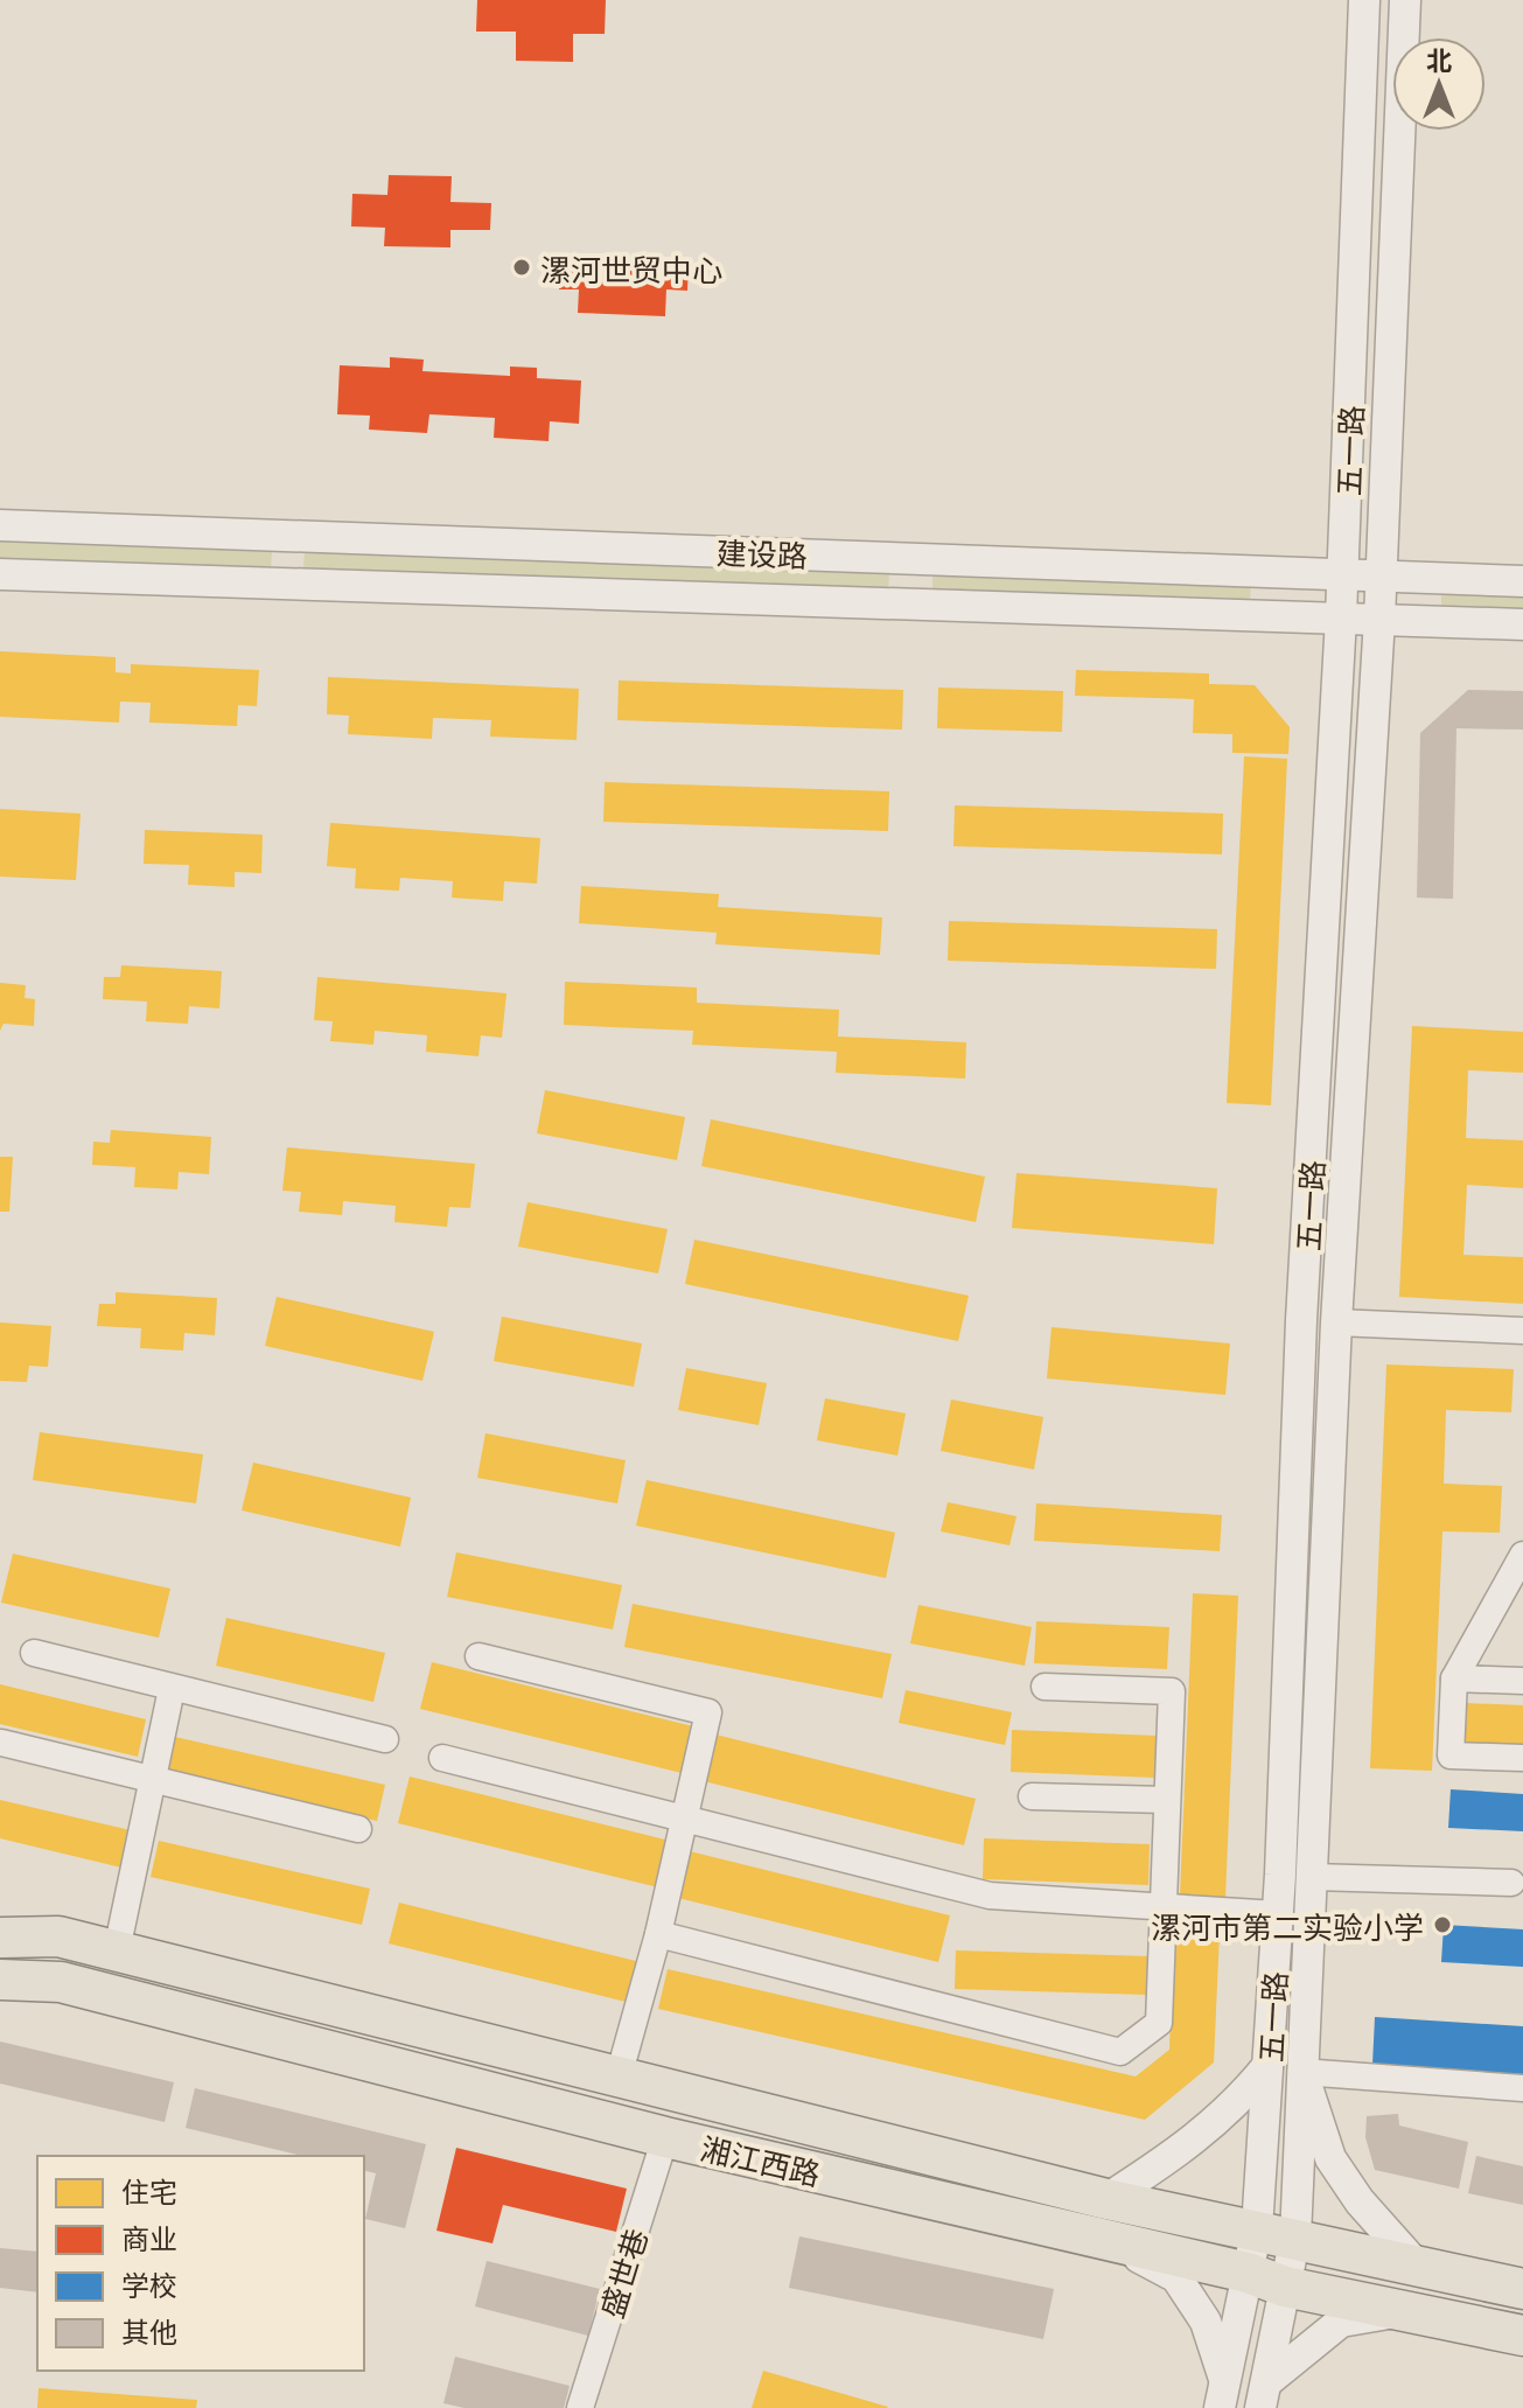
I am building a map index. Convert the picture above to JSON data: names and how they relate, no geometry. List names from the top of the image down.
{
  "streets": {
    "main road": ["湘江西路"],
    "street": ["五一路", "建设路", "盛世巷"]
  },
  "crossings": [
    ["五一路", "建设路"],
    ["五一路", "湘江西路"],
    ["湘江西路", "盛世巷"]
  ],
  "places": ["漯河世贸中心", "漯河市第二实验小学"],
  "legend": [
    "住宅",
    "商业",
    "学校",
    "其他"
  ],
  "north": "top"
}
